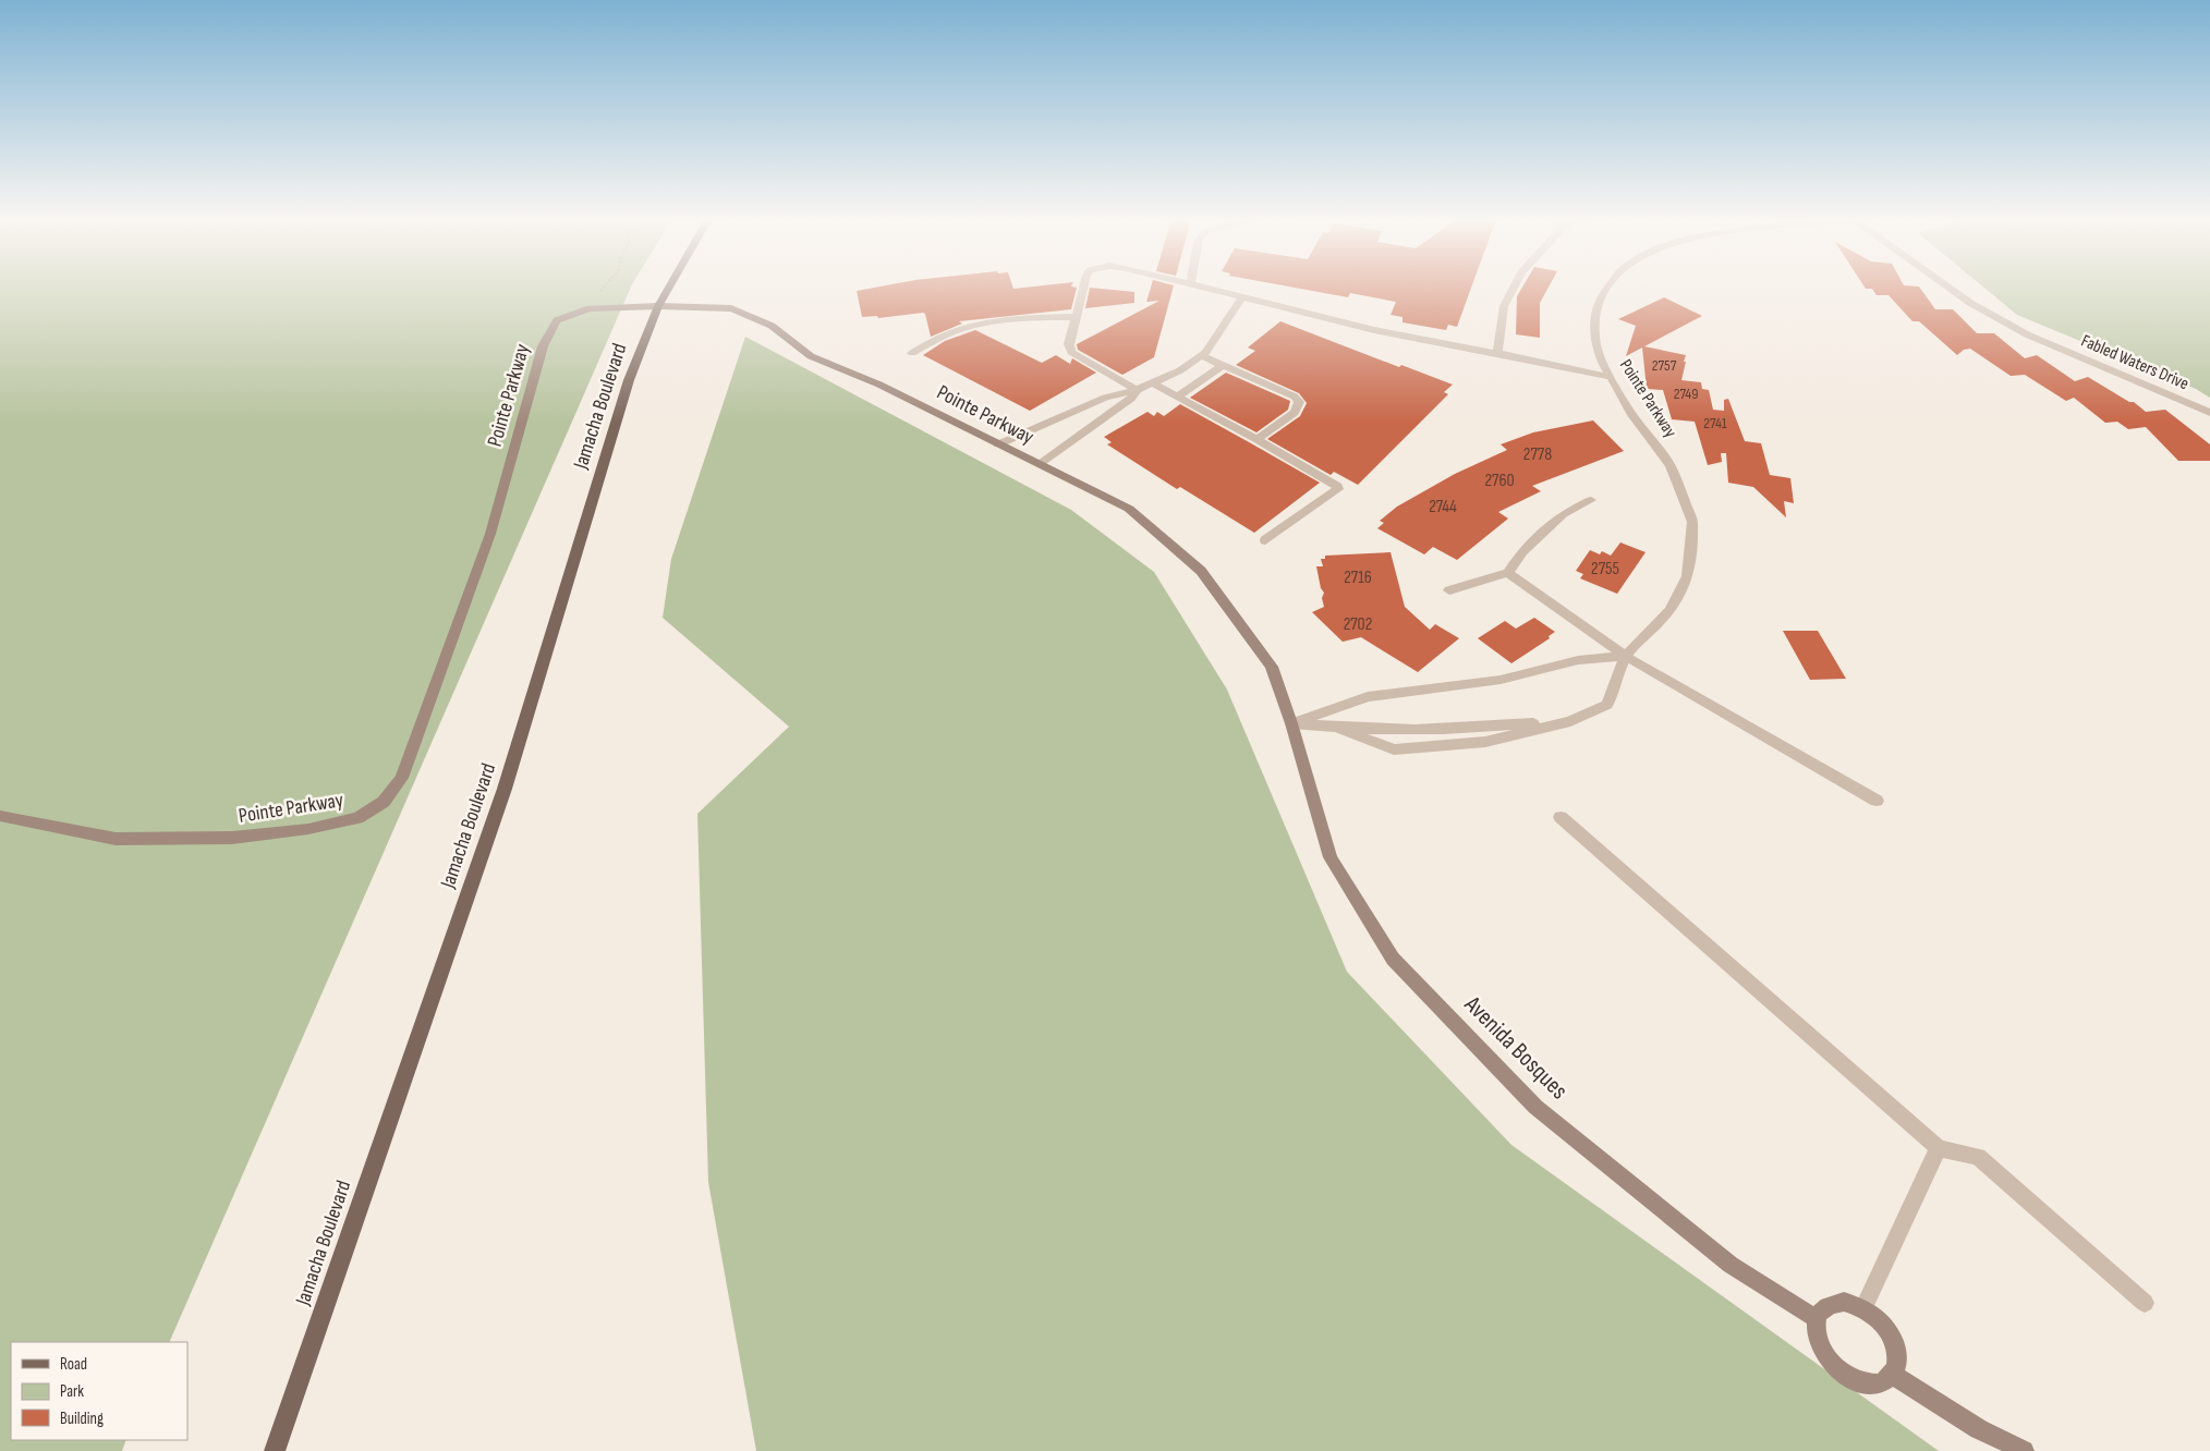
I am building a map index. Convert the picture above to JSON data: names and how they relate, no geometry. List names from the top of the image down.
{
  "streets": {
    "main road": ["Jamacha Boulevard"],
    "street": ["Fabled Waters Drive", "Pointe Parkway", "Avenida Bosques"]
  },
  "crossings": [
    ["Pointe Parkway", "Jamacha Boulevard"],
    ["Pointe Parkway", "Avenida Bosques"]
  ],
  "house_numbers": [
    "2757",
    "2749",
    "2741",
    "2778",
    "2760",
    "2744",
    "2755",
    "2716",
    "2702"
  ],
  "legend": ["Road", "Park", "Building"]
}
